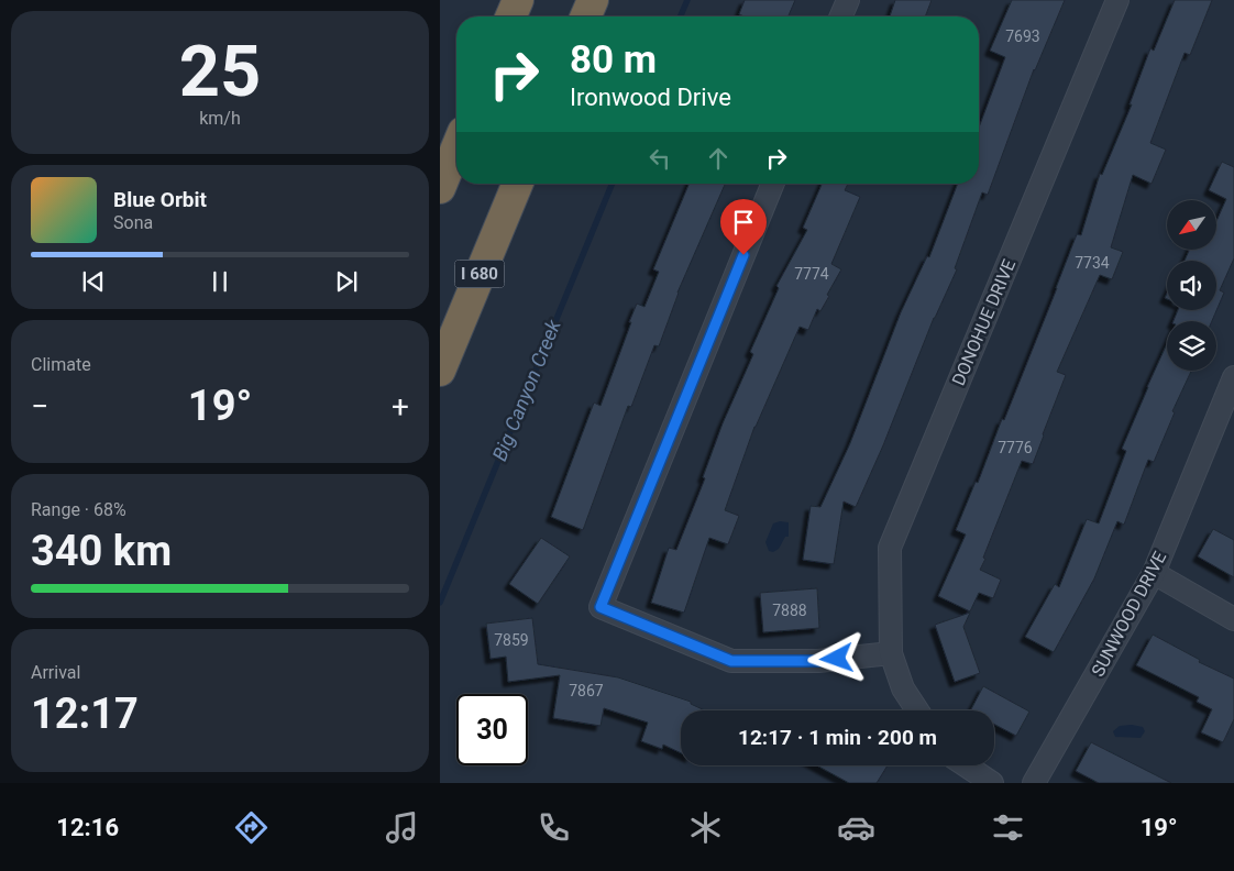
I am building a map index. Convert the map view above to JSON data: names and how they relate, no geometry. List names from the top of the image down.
{
  "streets": {
    "highway": ["I 680"],
    "street": ["DONOHUE DRIVE", "SUNWOOD DRIVE"]
  },
  "water": ["Big Canyon Creek"],
  "house_numbers": [
    "7693",
    "7734",
    "7774",
    "7776",
    "7888",
    "7859",
    "7867"
  ],
  "north": "bottom left",
  "page": {
    "tile": [
      ["25", "km/h"],
      "Climate",
      ["Range · 68%", "340 km"],
      ["Arrival", "12:17"]
    ],
    "turn": ["80 m", "Ironwood Drive"],
    "song": ["Blue Orbit", "Sona"],
    "heat": ["−", "19°", "+"],
    "limit": "30",
    "trip": "12:17 · 1 min · 200 m",
    "tabs": ["12:16", "19°"]
  }
}
